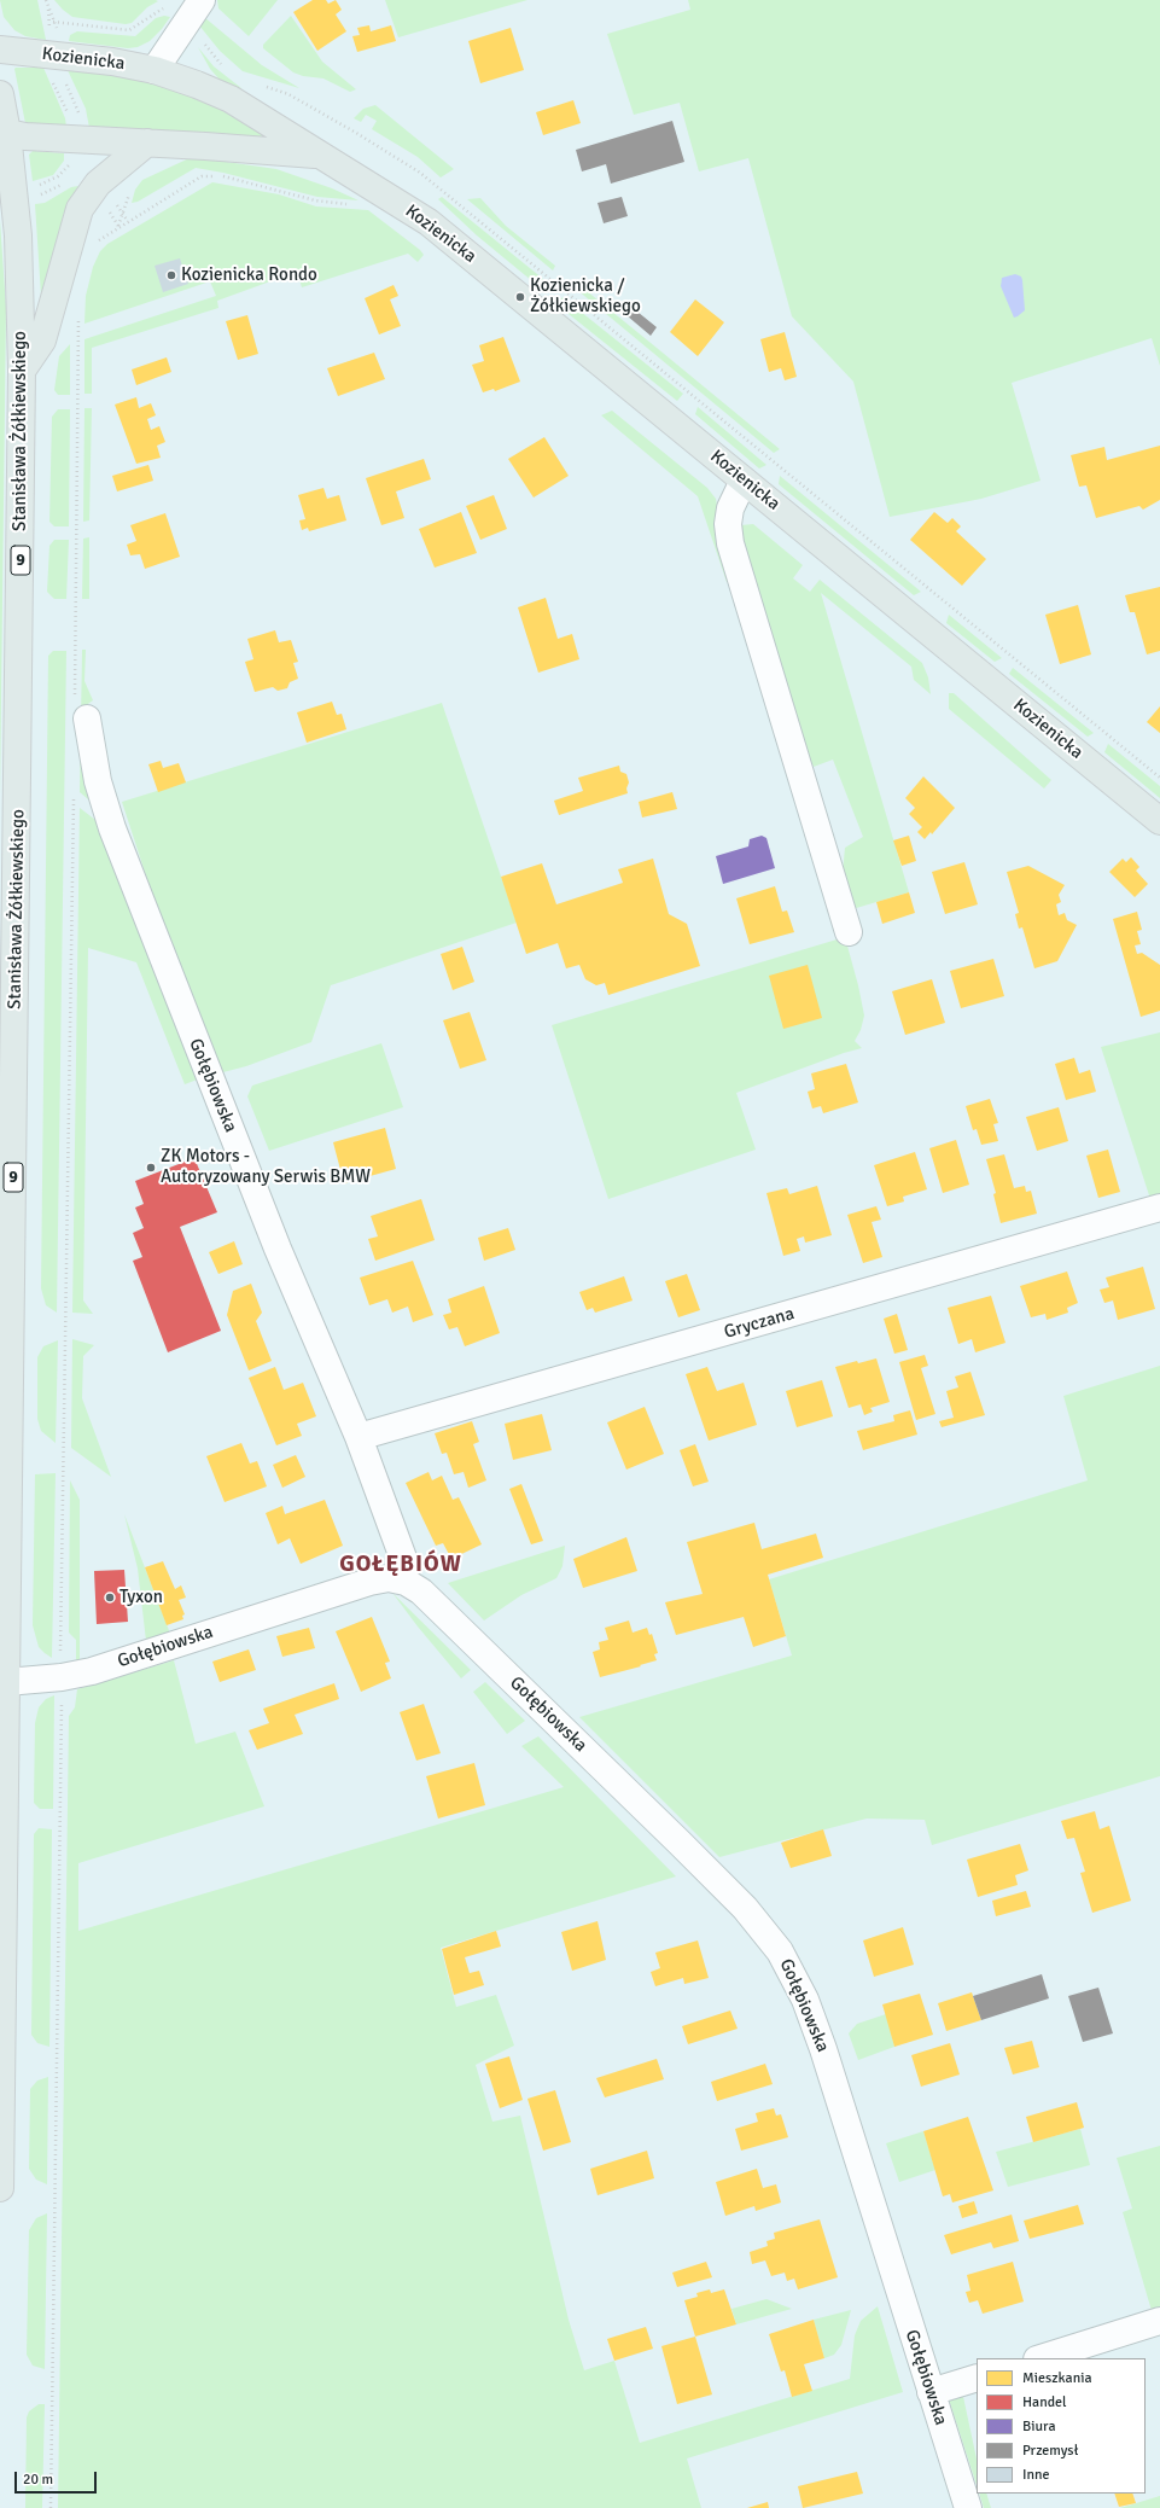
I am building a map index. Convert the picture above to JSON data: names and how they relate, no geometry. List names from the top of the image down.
{
  "streets": {
    "main road": ["Kozienicka", "Stanisława Żółkiewskiego", "9"],
    "street": ["Gołębiowska", "Gryczana"]
  },
  "crossings": [
    ["Kozienicka", "Stanisława Żółkiewskiego"],
    ["Stanisława Żółkiewskiego", "Gołębiowska"],
    ["Gołębiowska", "Gryczana"]
  ],
  "districts": ["GOŁĘBIÓW"],
  "places": [
    "Kozienicka Rondo",
    "Kozienicka / Żółkiewskiego",
    "ZK Motors - Autoryzowany Serwis BMW",
    "Tyxon"
  ],
  "legend": [
    "Mieszkania",
    "Handel",
    "Biura",
    "Przemysł",
    "Inne"
  ],
  "scale_bar": "20 m"
}
